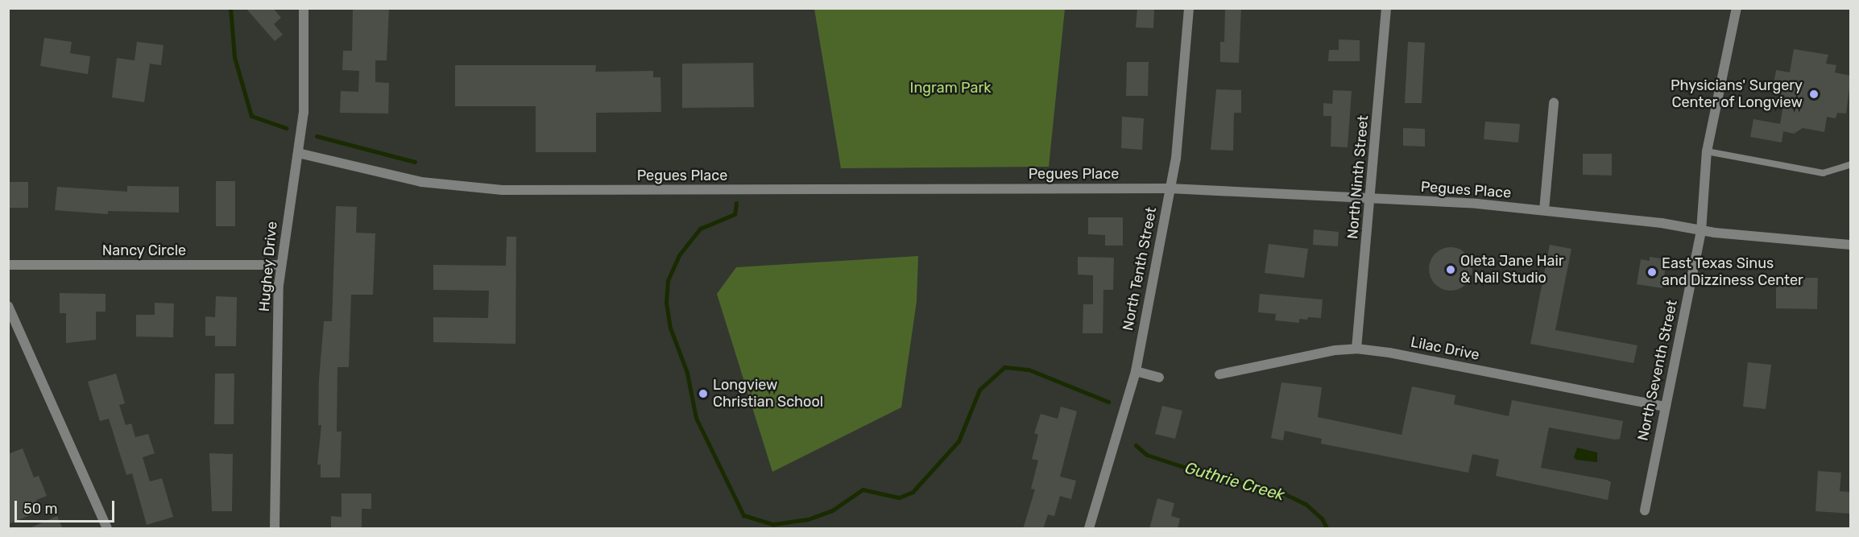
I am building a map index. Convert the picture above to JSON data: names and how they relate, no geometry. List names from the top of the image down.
{
  "streets": {
    "street": [
      "Pegues Place",
      "North Ninth Street",
      "Nancy Circle",
      "Hughey Drive",
      "North Tenth Street",
      "Lilac Drive",
      "North Seventh Street"
    ]
  },
  "crossings": [
    ["Pegues Place", "North Ninth Street"],
    ["Pegues Place", "Hughey Drive"],
    ["Pegues Place", "North Tenth Street"],
    ["Pegues Place", "North Seventh Street"],
    ["North Ninth Street", "Lilac Drive"],
    ["Nancy Circle", "Hughey Drive"],
    ["Lilac Drive", "North Seventh Street"]
  ],
  "water": ["Guthrie Creek"],
  "parks": ["Ingram Park"],
  "places": [
    "Physicians' Surgery Center of Longview",
    "Oleta Jane Hair & Nail Studio",
    "East Texas Sinus and Dizziness Center",
    "Longview Christian School"
  ],
  "scale_bar": "50 m"
}
